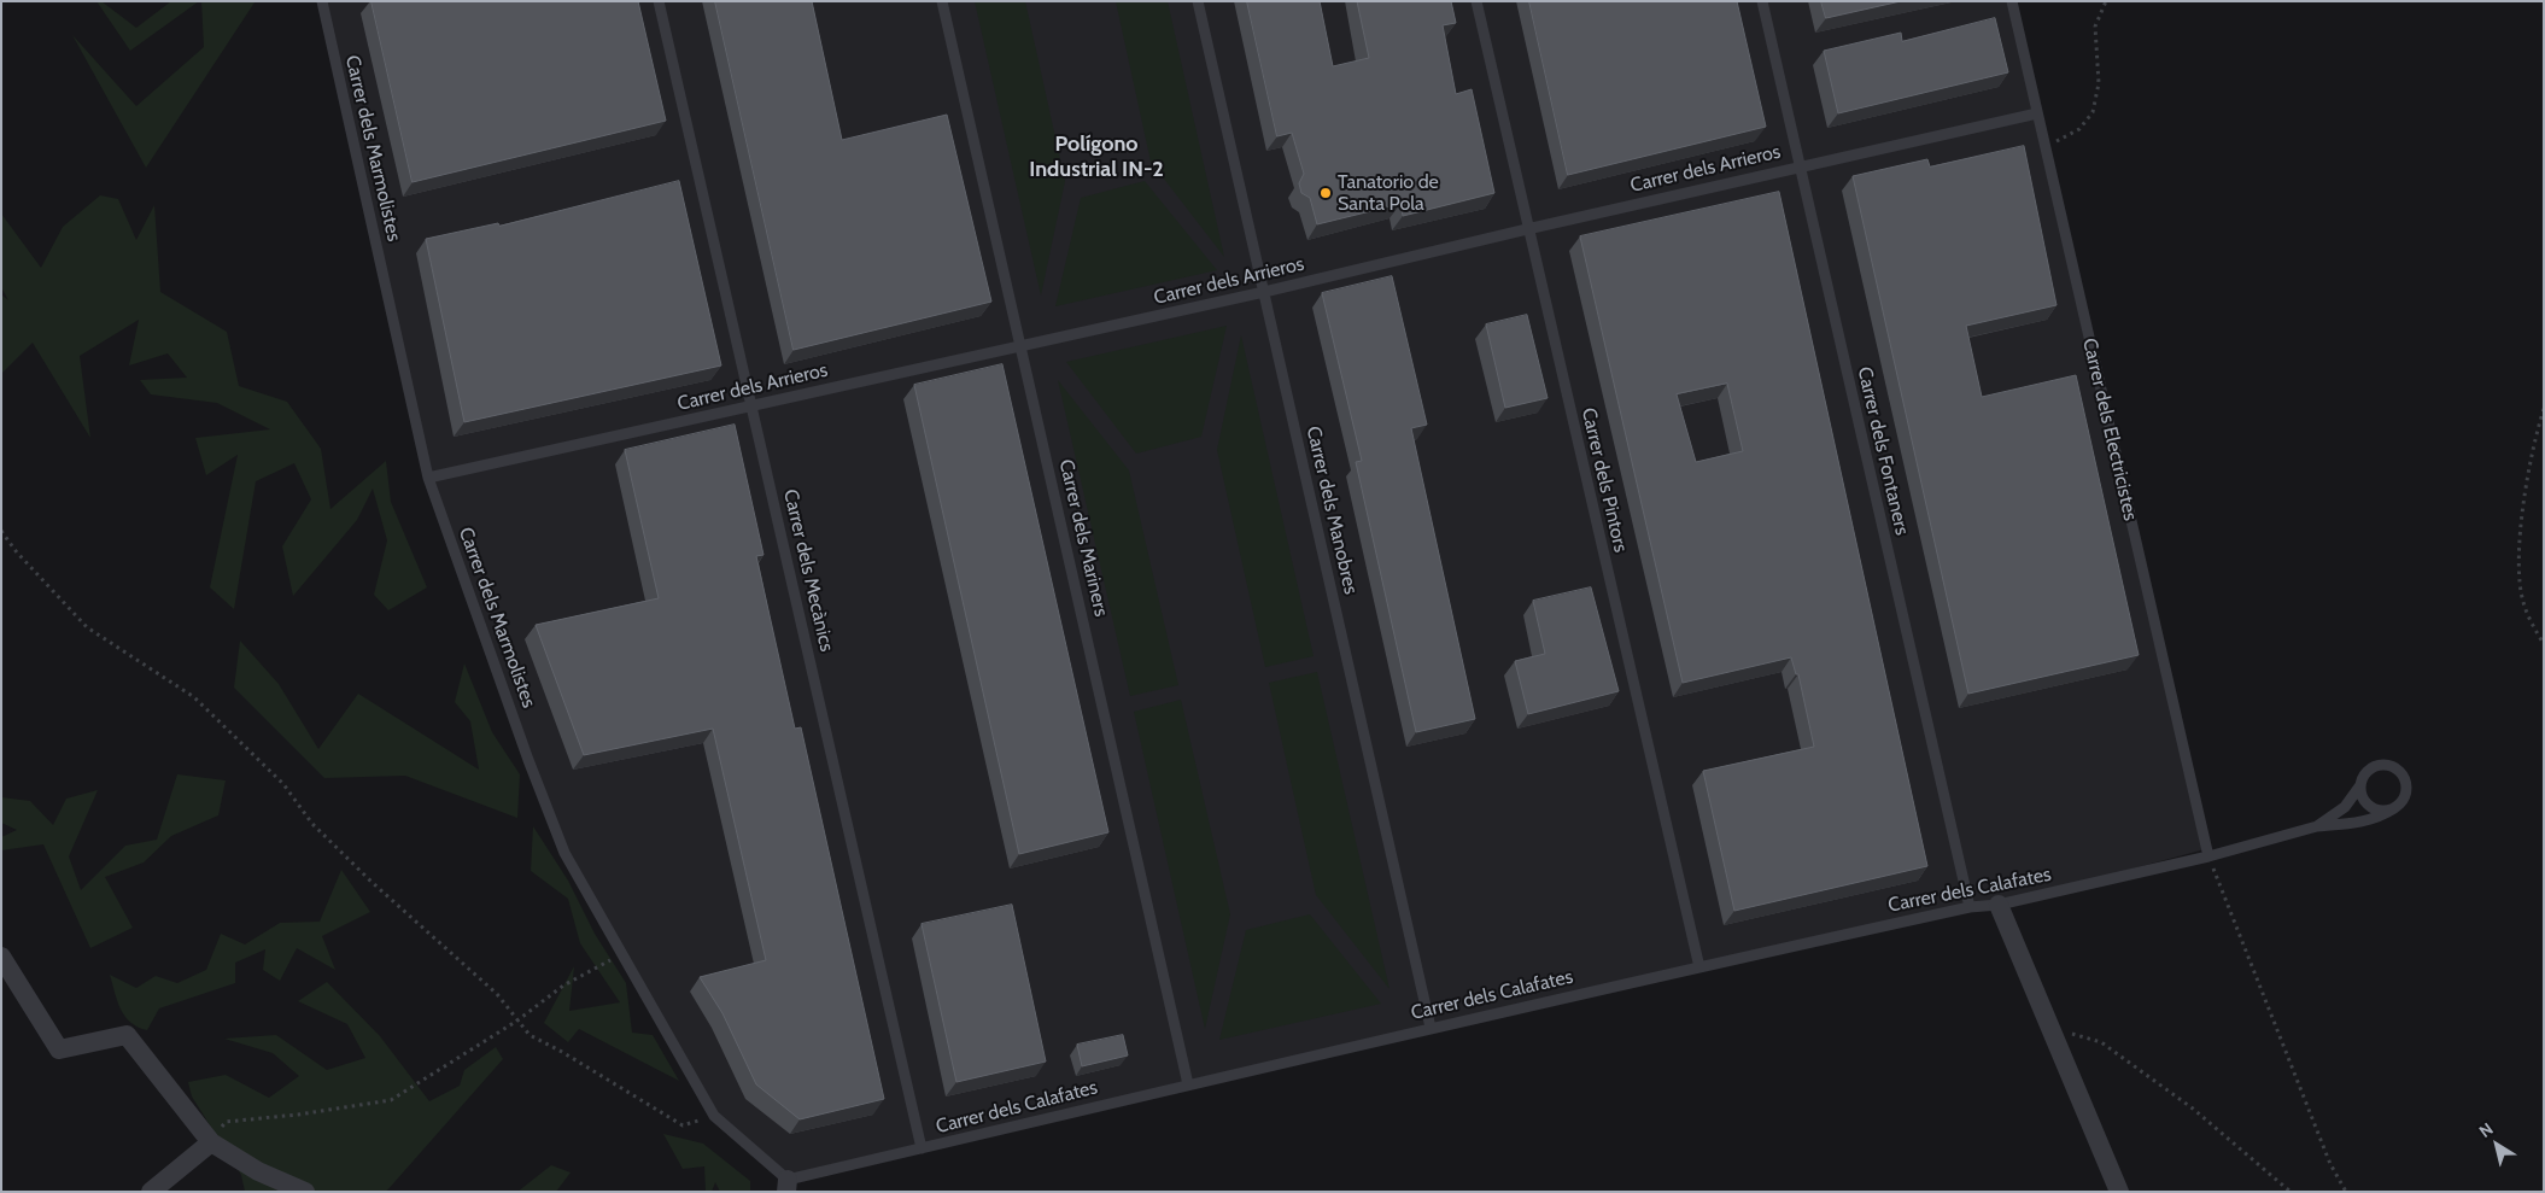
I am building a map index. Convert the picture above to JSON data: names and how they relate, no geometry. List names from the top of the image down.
{
  "streets": {
    "lane": [
      "Carrer dels Marmolistes",
      "Carrer dels Arrieros",
      "Carrer dels Electricistes",
      "Carrer dels Fontaners",
      "Carrer dels Pintors",
      "Carrer dels Manobres",
      "Carrer dels Mariners",
      "Carrer dels Mecànics",
      "Carrer dels Calafates"
    ]
  },
  "crossings": [
    ["Carrer dels Marmolistes", "Carrer dels Arrieros"],
    ["Carrer dels Marmolistes", "Carrer dels Calafates"],
    ["Carrer dels Arrieros", "Carrer dels Electricistes"],
    ["Carrer dels Arrieros", "Carrer dels Fontaners"],
    ["Carrer dels Arrieros", "Carrer dels Pintors"],
    ["Carrer dels Arrieros", "Carrer dels Manobres"],
    ["Carrer dels Arrieros", "Carrer dels Mariners"],
    ["Carrer dels Arrieros", "Carrer dels Mecànics"],
    ["Carrer dels Electricistes", "Carrer dels Calafates"],
    ["Carrer dels Fontaners", "Carrer dels Calafates"],
    ["Carrer dels Pintors", "Carrer dels Calafates"],
    ["Carrer dels Manobres", "Carrer dels Calafates"],
    ["Carrer dels Mariners", "Carrer dels Calafates"],
    ["Carrer dels Mecànics", "Carrer dels Calafates"]
  ],
  "districts": ["Polígono Industrial IN-2"],
  "places": ["Tanatorio de Santa Pola"],
  "north": "top left"
}
